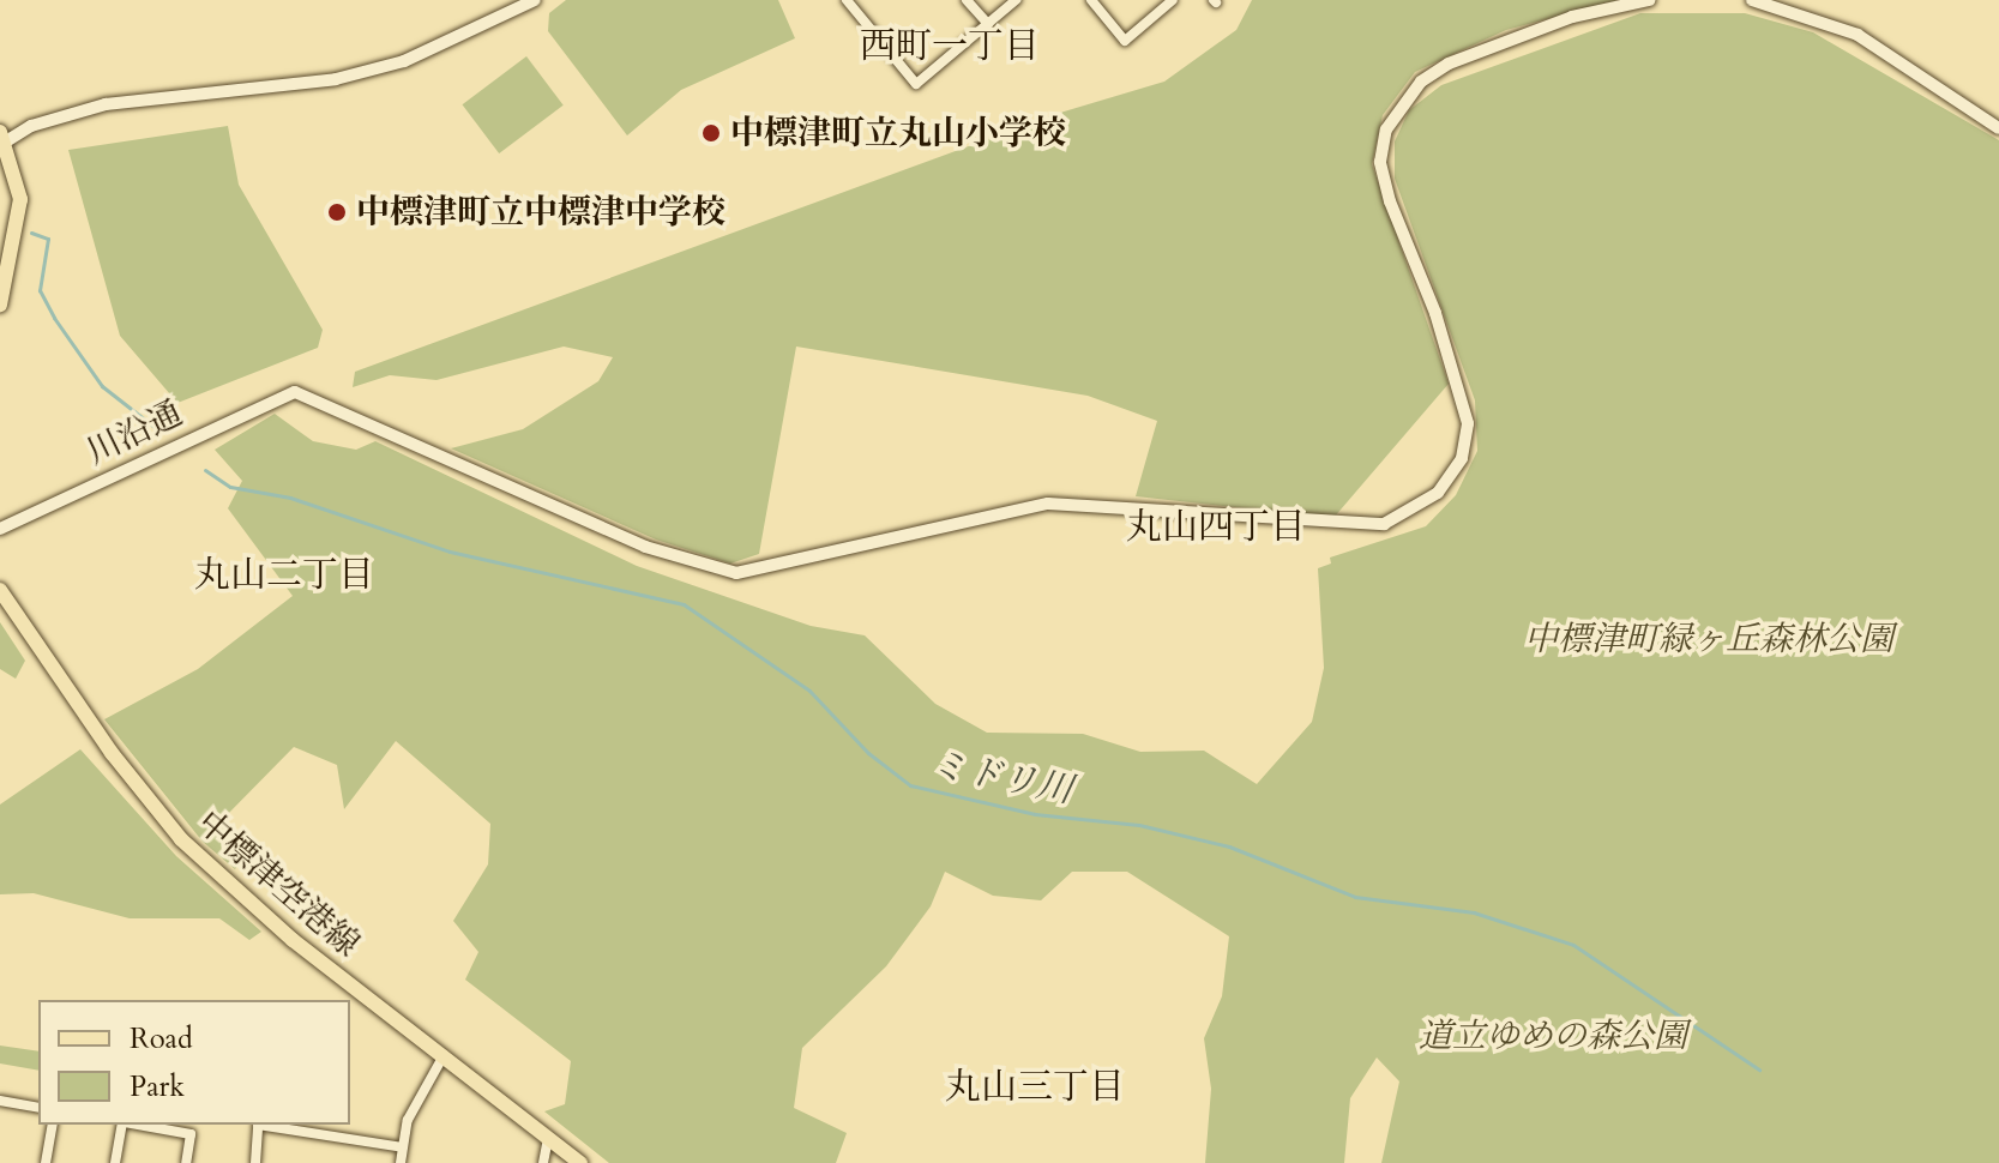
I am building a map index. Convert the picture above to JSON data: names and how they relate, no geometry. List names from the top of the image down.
{
  "streets": {
    "main road": ["中標津空港線"],
    "street": ["川沿通"]
  },
  "districts": [
    "西町一丁目",
    "丸山四丁目",
    "丸山二丁目",
    "丸山三丁目"
  ],
  "water": ["ミドリ川"],
  "parks": ["中標津町緑ヶ丘森林公園", "道立ゆめの森公園"],
  "places": ["中標津町立丸山小学校", "中標津町立中標津中学校"],
  "legend": ["Road", "Park"]
}
